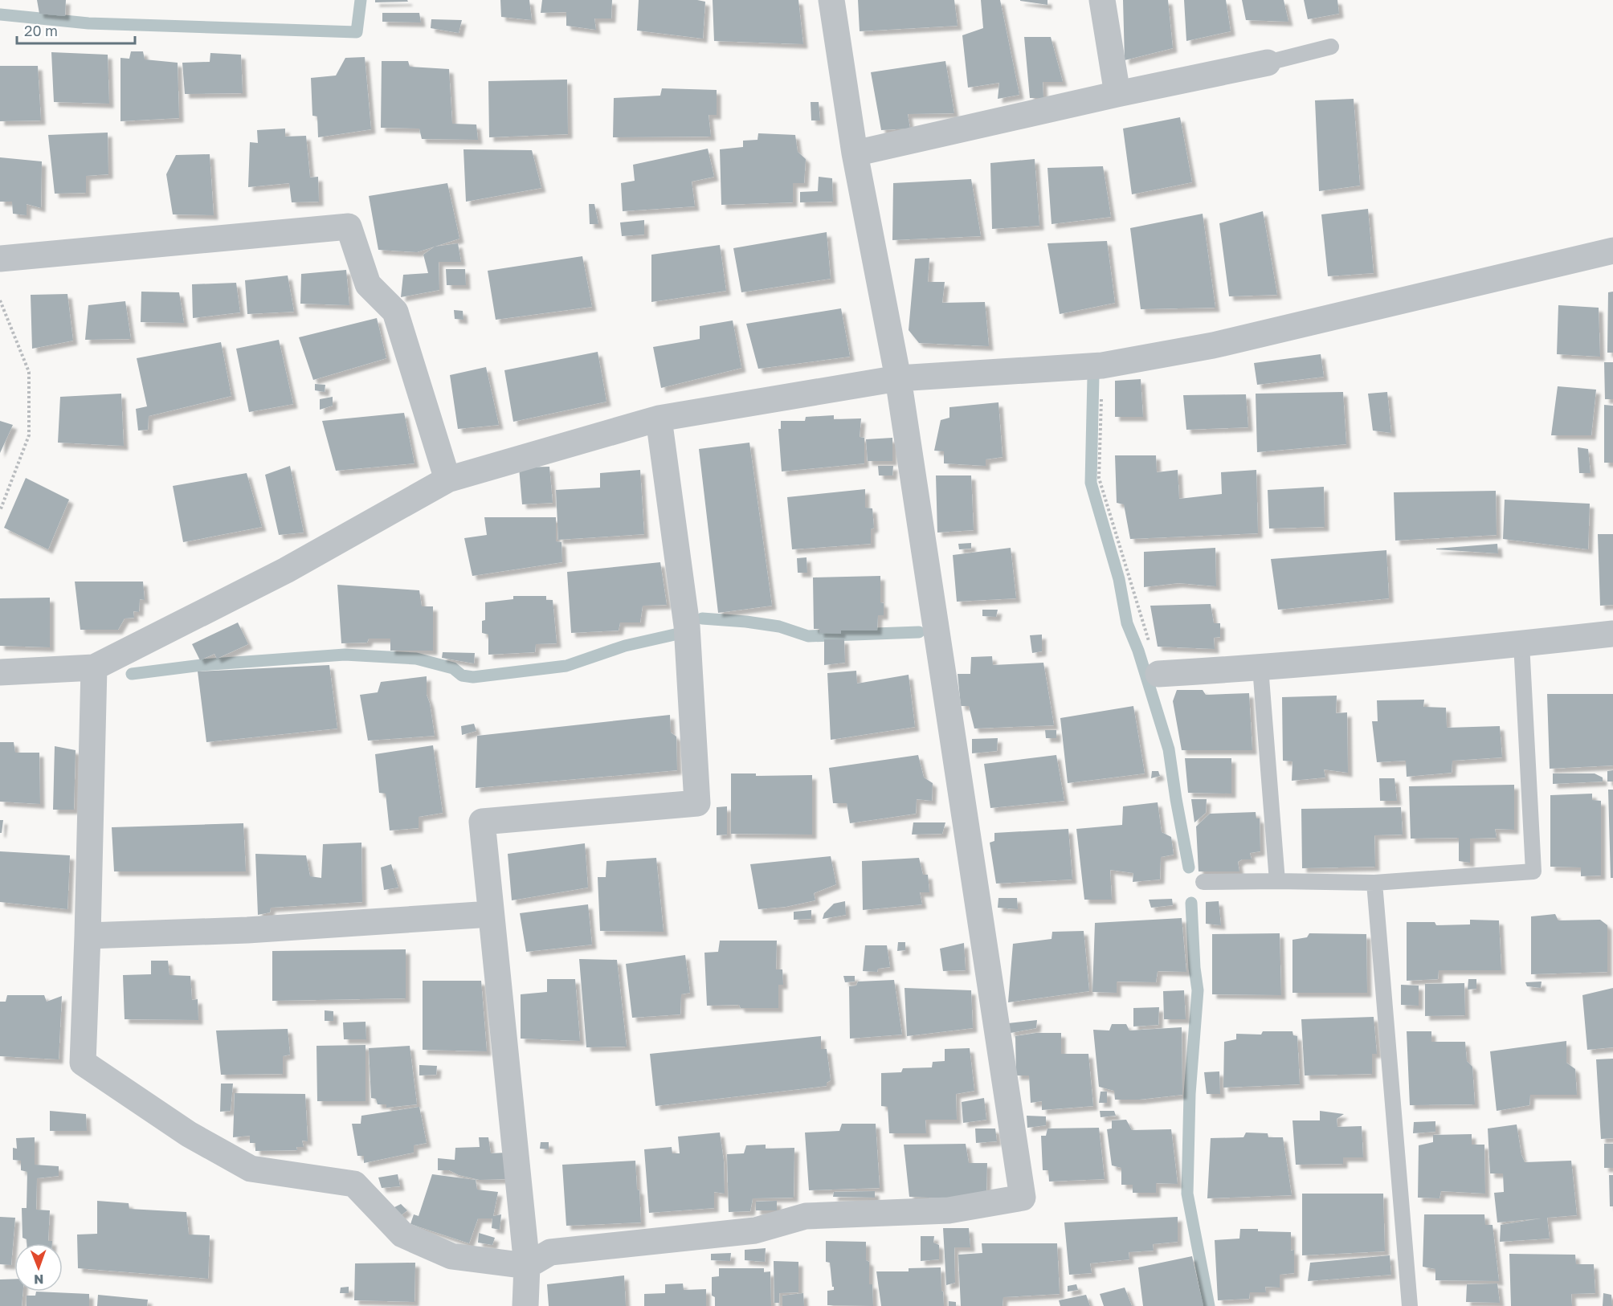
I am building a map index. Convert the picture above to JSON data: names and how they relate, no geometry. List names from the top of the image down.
{
  "scale_bar": "20 m",
  "north": "bottom"
}
